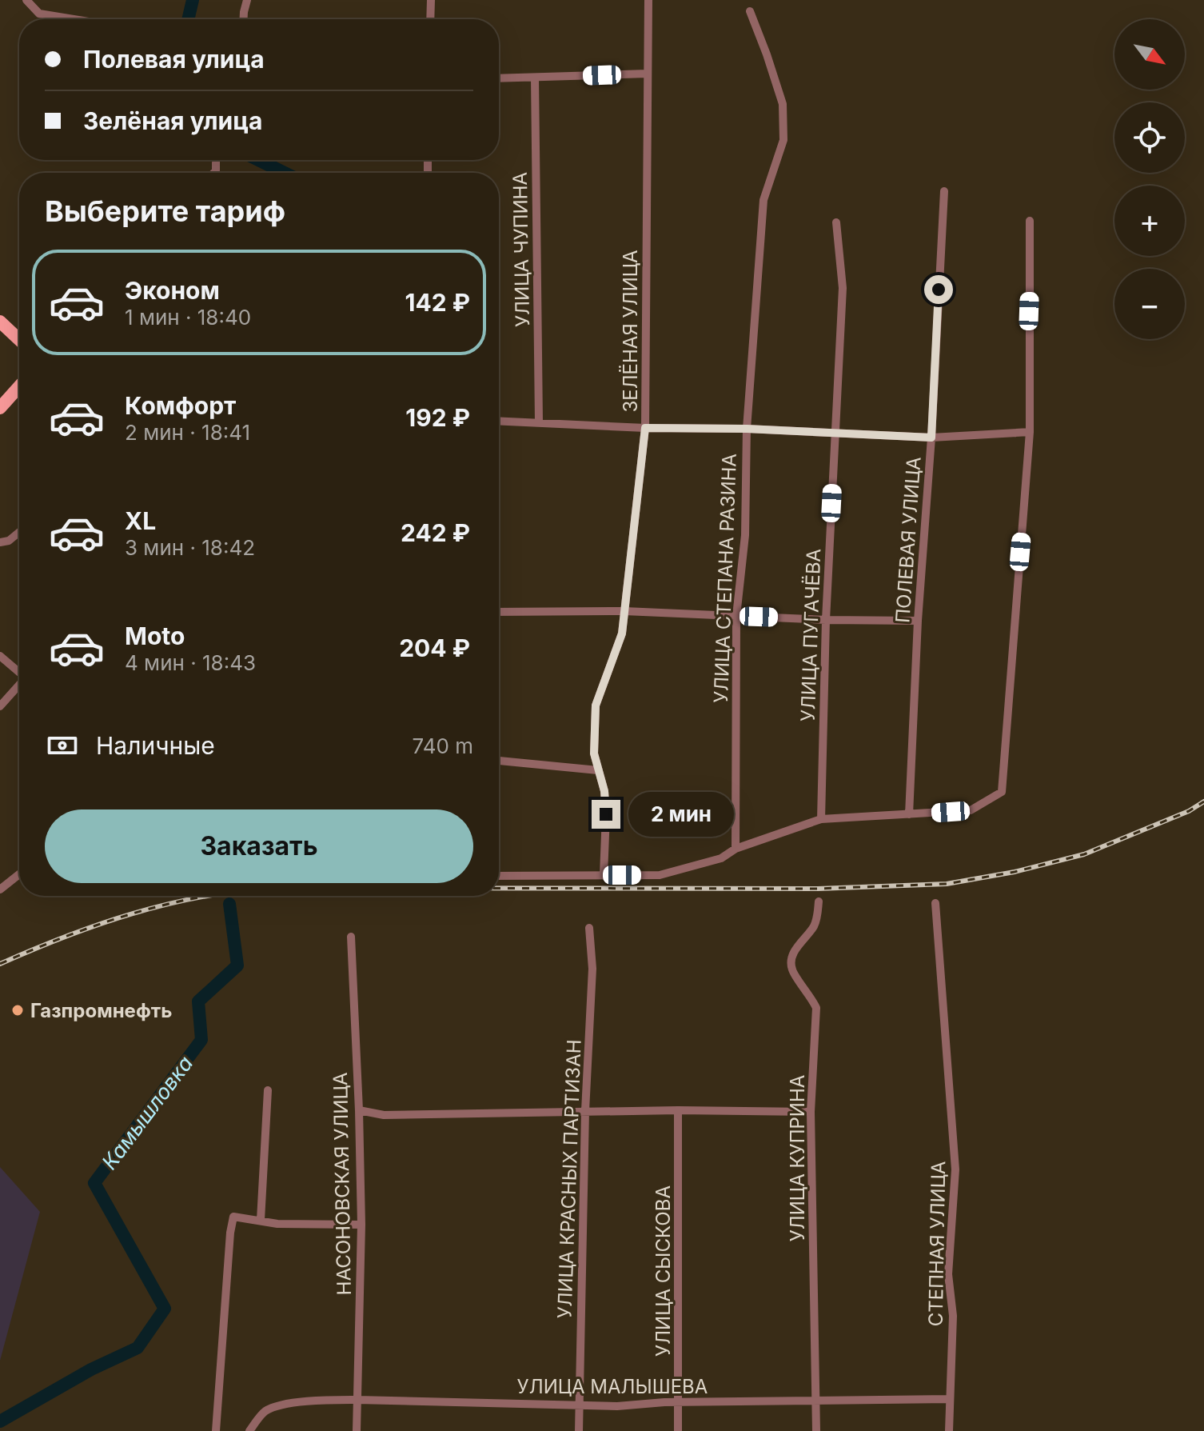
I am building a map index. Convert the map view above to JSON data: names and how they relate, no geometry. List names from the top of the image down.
{
  "streets": {
    "street": [
      "УЛИЦА ЧУПИНА",
      "ЗЕЛЁНАЯ УЛИЦА",
      "ПОЛЕВАЯ УЛИЦА",
      "УЛИЦА СТЕПАНА РАЗИНА",
      "УЛИЦА ПУГАЧЁВА",
      "УЛИЦА КУПРИНА",
      "УЛИЦА КРАСНЫХ ПАРТИЗАН",
      "НАСОНОВСКАЯ УЛИЦА",
      "СТЕПНАЯ УЛИЦА",
      "УЛИЦА СЫСКОВА",
      "УЛИЦА МАЛЫШЕВА"
    ]
  },
  "crossings": [
    ["УЛИЦА КУПРИНА", "УЛИЦА МАЛЫШЕВА"],
    ["УЛИЦА КРАСНЫХ ПАРТИЗАН", "УЛИЦА МАЛЫШЕВА"],
    ["НАСОНОВСКАЯ УЛИЦА", "УЛИЦА МАЛЫШЕВА"],
    ["СТЕПНАЯ УЛИЦА", "УЛИЦА МАЛЫШЕВА"],
    ["УЛИЦА СЫСКОВА", "УЛИЦА МАЛЫШЕВА"]
  ],
  "water": ["Камышловка"],
  "places": ["Газпромнефть"],
  "north": "bottom right",
  "page": {
    "map_buttons": ["+", "−"],
    "banner": ["Полевая улица", "Зелёная улица"],
    "heading": "Выберите тариф",
    "list": [
      {
        "name": "Эконом",
        "note": "1 мин · 18:40",
        "value": "142 ₽"
      },
      {
        "name": "Комфорт",
        "note": "2 мин · 18:41",
        "value": "192 ₽"
      },
      {
        "name": "XL",
        "note": "3 мин · 18:42",
        "value": "242 ₽"
      },
      {
        "name": "Moto",
        "note": "4 мин · 18:43",
        "value": "204 ₽"
      }
    ],
    "pay": ["Наличные", "740 m"],
    "bubble": "2 мин",
    "buttons": "Заказать"
  }
}
